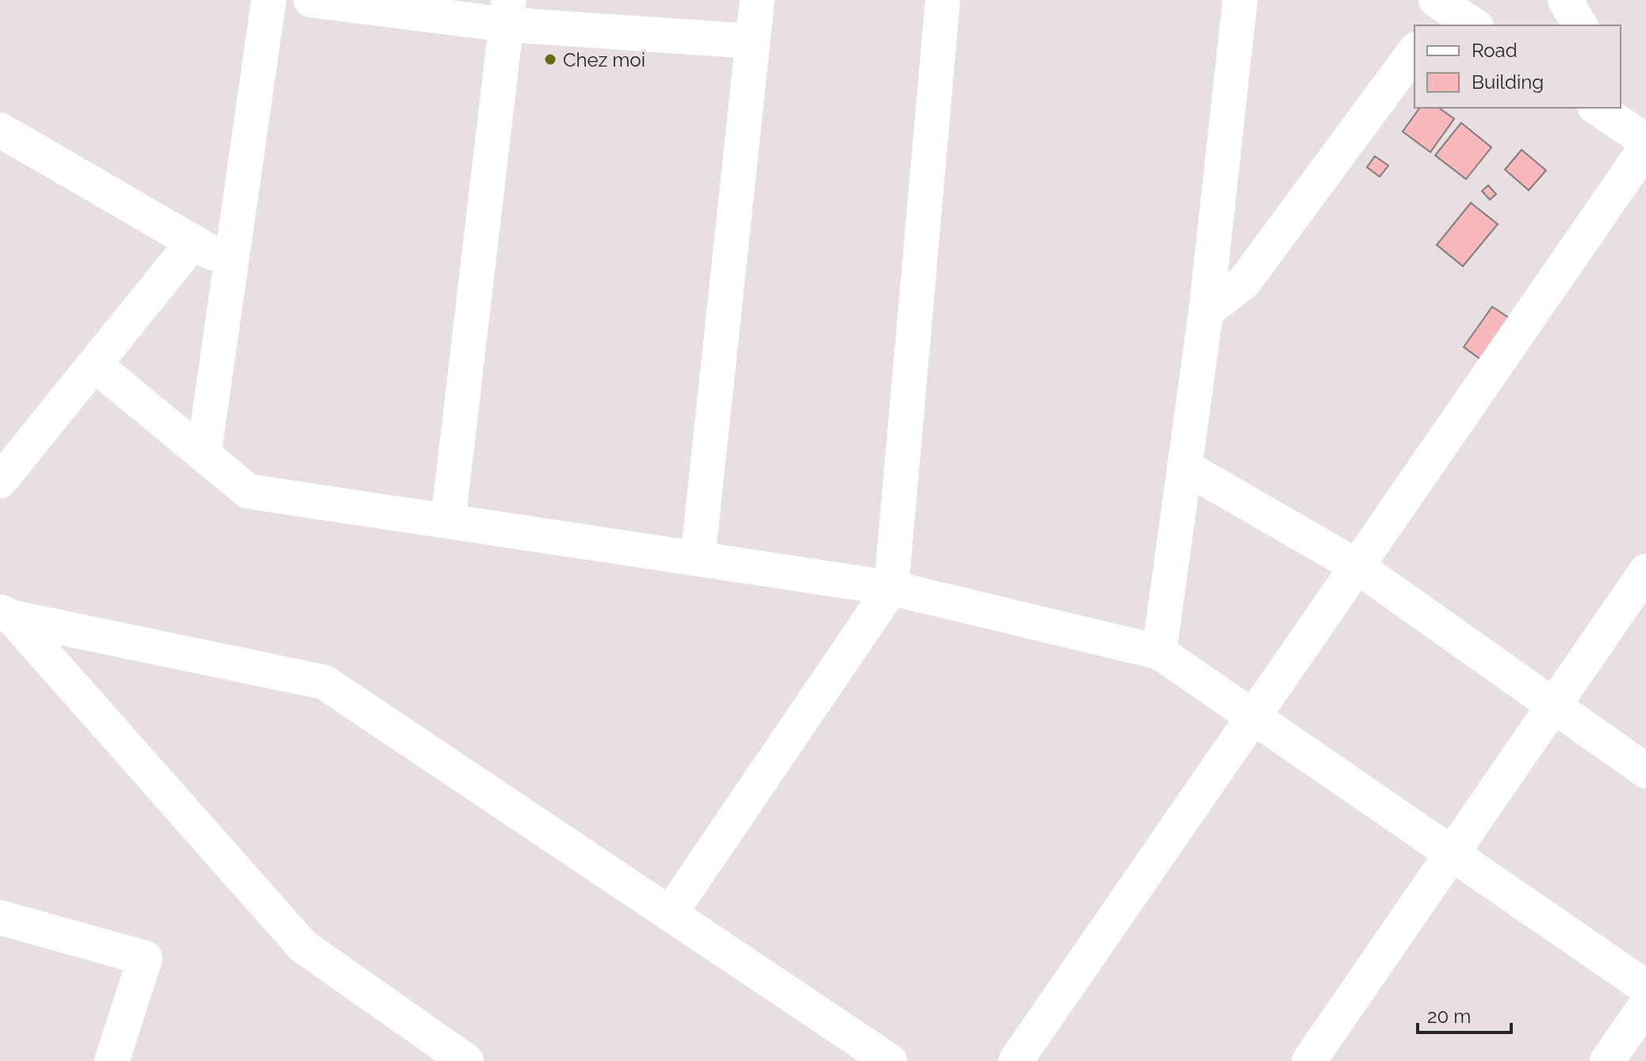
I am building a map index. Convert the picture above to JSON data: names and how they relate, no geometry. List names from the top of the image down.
{
  "places": ["Chez moi"],
  "legend": ["Road", "Building"],
  "scale_bar": "20 m"
}
